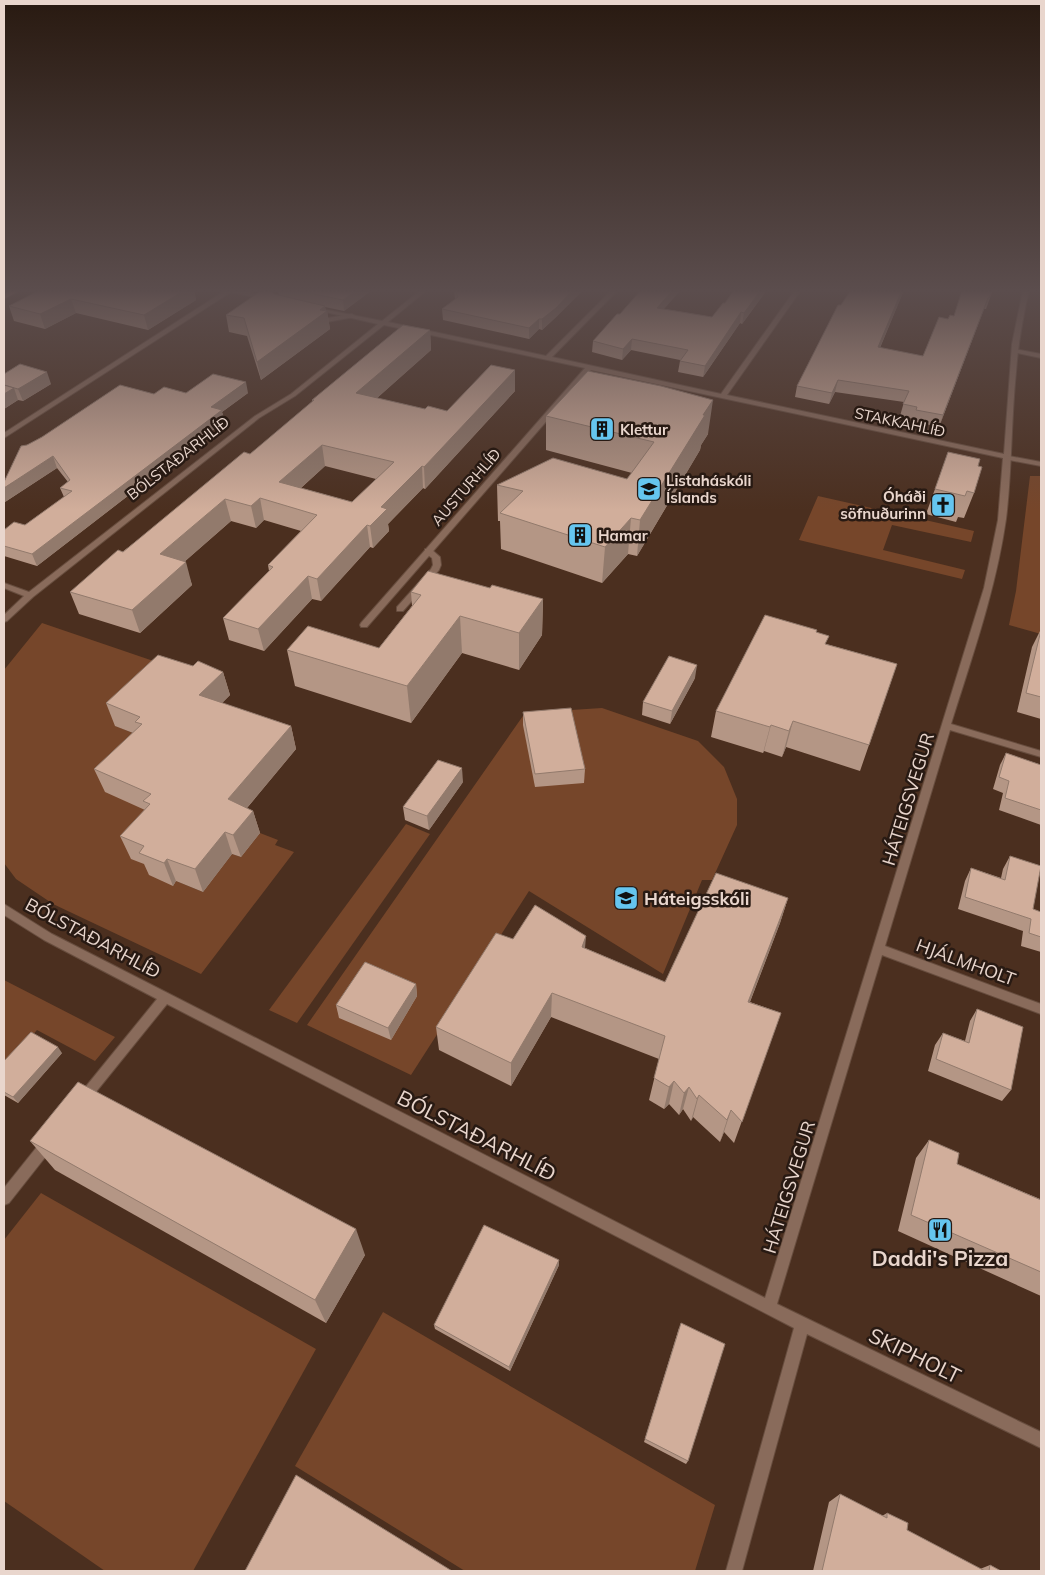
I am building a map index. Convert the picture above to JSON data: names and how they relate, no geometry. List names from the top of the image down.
{
  "streets": {
    "street": [
      "STAKKAHLÍÐ",
      "BÓLSTAÐARHLÍÐ",
      "AUSTURHLÍÐ",
      "HÁTEIGSVEGUR",
      "HJÁLMHOLT",
      "SKIPHOLT"
    ]
  },
  "crossings": [
    ["STAKKAHLÍÐ", "AUSTURHLÍÐ"],
    ["STAKKAHLÍÐ", "HÁTEIGSVEGUR"],
    ["BÓLSTAÐARHLÍÐ", "HÁTEIGSVEGUR"],
    ["BÓLSTAÐARHLÍÐ", "SKIPHOLT"],
    ["HÁTEIGSVEGUR", "HJÁLMHOLT"],
    ["HÁTEIGSVEGUR", "SKIPHOLT"]
  ],
  "places": {
    "building": ["Klettur", "Hamar"],
    "school or university": ["Listaháskóli Íslands", "Háteigsskóli"],
    "church": ["Óháði söfnuðurinn"],
    "restaurant": ["Daddi's Pizza"]
  }
}
